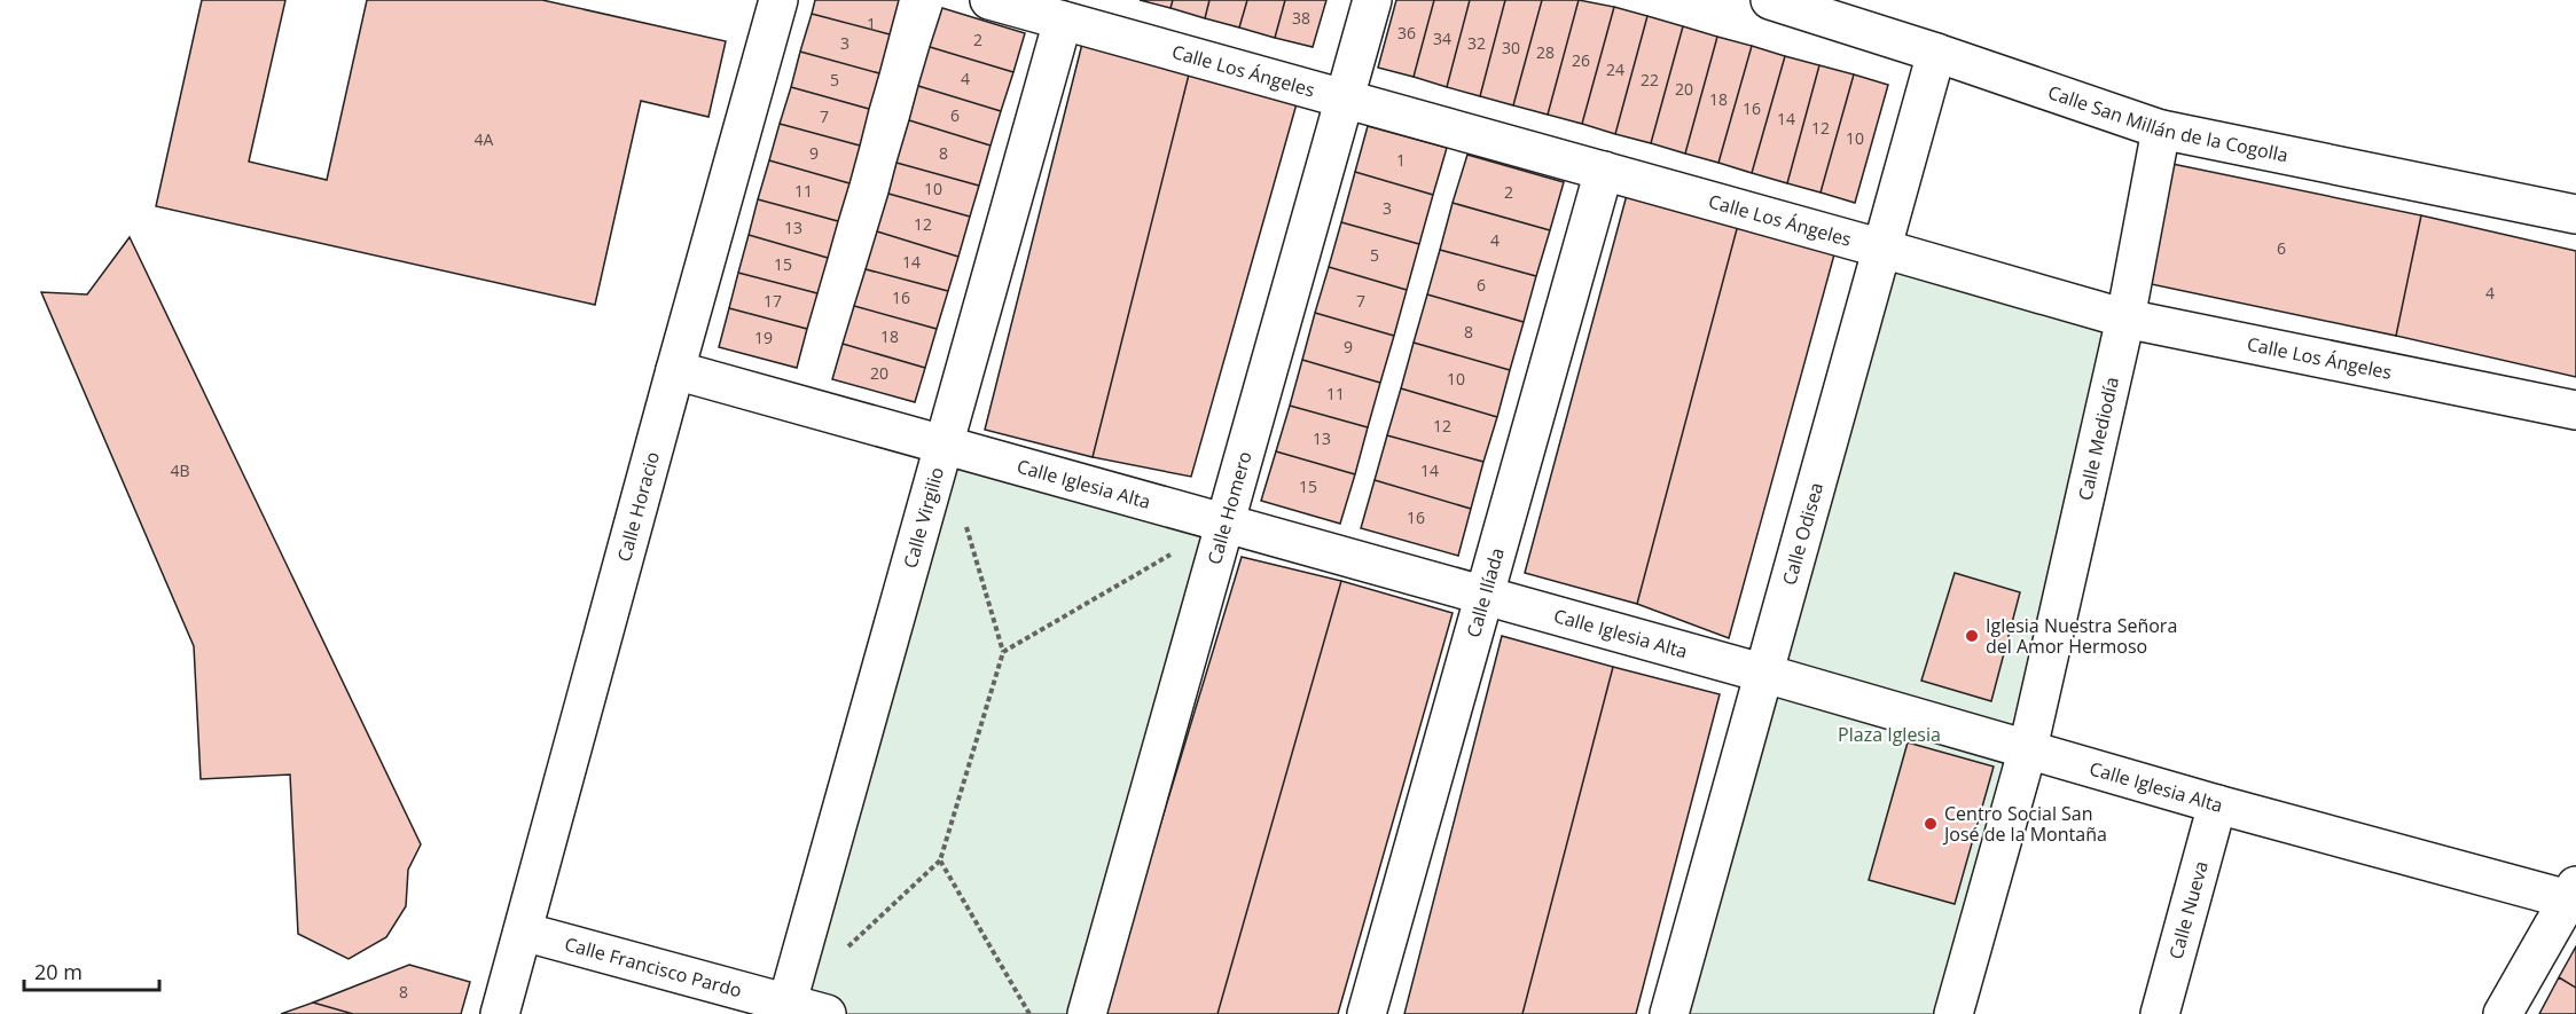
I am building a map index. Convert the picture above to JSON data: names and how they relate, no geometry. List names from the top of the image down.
{
  "streets": {
    "street": [
      "Calle Los Ángeles",
      "Calle San Millán de la Cogolla",
      "Calle Mediodía",
      "Calle Iglesia Alta",
      "Calle Horacio",
      "Calle Homero",
      "Calle Virgilio",
      "Calle Odisea",
      "Calle Ilíada",
      "Calle Nueva",
      "Calle Francisco Pardo"
    ]
  },
  "crossings": [
    ["Calle Los Ángeles", "Calle Mediodía"],
    ["Calle Los Ángeles", "Calle Homero"],
    ["Calle Los Ángeles", "Calle Virgilio"],
    ["Calle Los Ángeles", "Calle Odisea"],
    ["Calle Los Ángeles", "Calle Ilíada"],
    ["Calle San Millán de la Cogolla", "Calle Mediodía"],
    ["Calle San Millán de la Cogolla", "Calle Odisea"],
    ["Calle Mediodía", "Calle Iglesia Alta"],
    ["Calle Iglesia Alta", "Calle Horacio"],
    ["Calle Iglesia Alta", "Calle Homero"],
    ["Calle Iglesia Alta", "Calle Virgilio"],
    ["Calle Iglesia Alta", "Calle Odisea"],
    ["Calle Iglesia Alta", "Calle Ilíada"],
    ["Calle Iglesia Alta", "Calle Nueva"],
    ["Calle Horacio", "Calle Francisco Pardo"],
    ["Calle Virgilio", "Calle Francisco Pardo"]
  ],
  "parks": ["Plaza Iglesia"],
  "places": ["Iglesia Nuestra Señora del Amor Hermoso", "Centro Social San José de la Montaña"],
  "house_numbers": [
    "38",
    "1",
    "36",
    "34",
    "2",
    "3",
    "32",
    "30",
    "28",
    "26",
    "24",
    "4",
    "5",
    "22",
    "20",
    "18",
    "16",
    "6",
    "7",
    "14",
    "12",
    "10",
    "4A",
    "9",
    "8",
    "1",
    "10",
    "11",
    "2",
    "3",
    "12",
    "13",
    "4",
    "6",
    "5",
    "14",
    "15",
    "6",
    "4",
    "16",
    "17",
    "7",
    "8",
    "18",
    "19",
    "9",
    "20",
    "10",
    "11",
    "12",
    "13",
    "4B",
    "14",
    "15",
    "16",
    "8"
  ],
  "scale_bar": "20 m"
}
